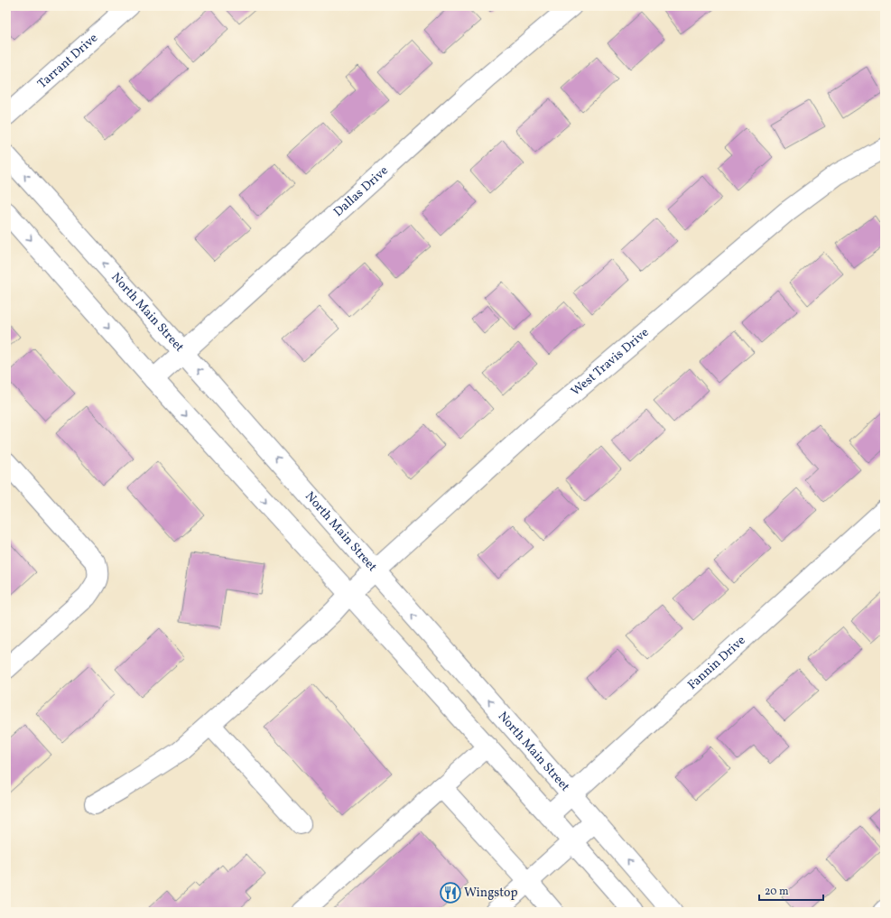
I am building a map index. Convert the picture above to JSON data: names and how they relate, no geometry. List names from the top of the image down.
{
  "streets": {
    "street": [
      "Tarrant Drive",
      "Dallas Drive",
      "North Main Street",
      "West Travis Drive",
      "Fannin Drive"
    ]
  },
  "crossings": [
    ["Dallas Drive", "North Main Street"],
    ["North Main Street", "West Travis Drive"],
    ["North Main Street", "Fannin Drive"]
  ],
  "places": {
    "restaurant": ["Wingstop"]
  },
  "scale_bar": "20 m"
}
